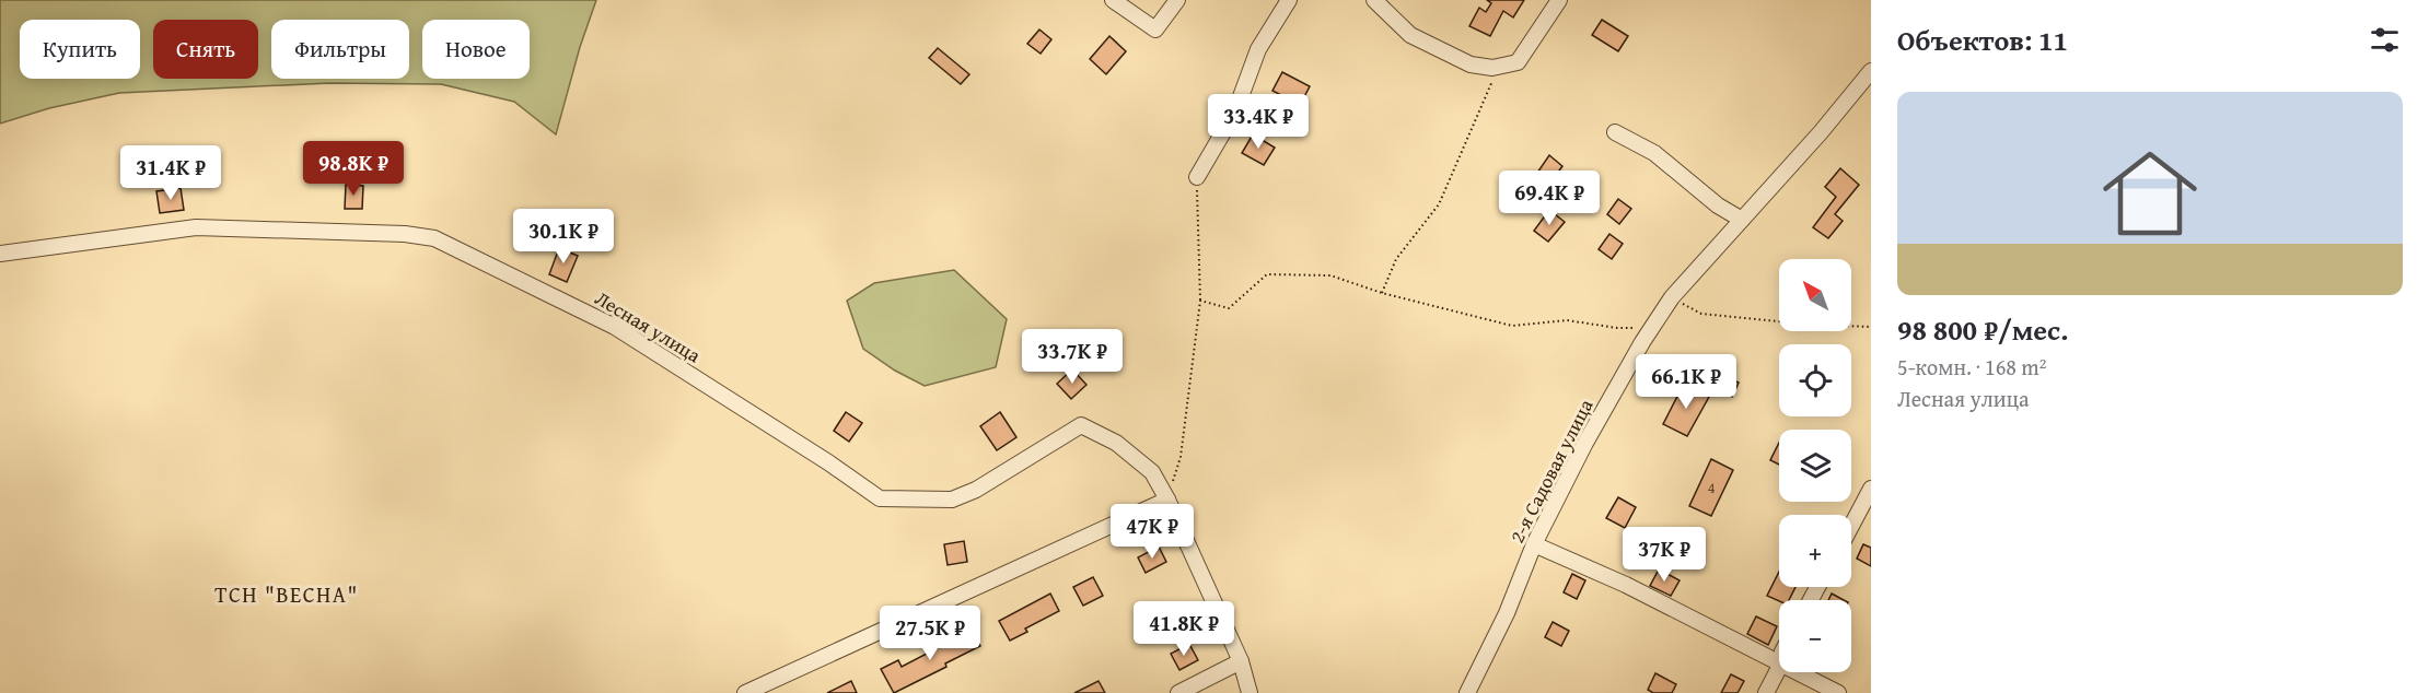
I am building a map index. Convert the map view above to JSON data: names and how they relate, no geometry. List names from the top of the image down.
{
  "streets": {
    "street": ["Лесная улица", "2-я Садовая улица"]
  },
  "districts": ["ТСН \"ВЕСНА\""],
  "house_numbers": ["4"],
  "north": "top left",
  "page": {
    "heading": "Объектов: 11",
    "chip": [
      "Купить",
      "Снять",
      "Фильтры",
      "Новое"
    ],
    "list": [
      {
        "name": "98 800 ₽/мес.",
        "note": "5-комн. · 168 m² · Лесная улица"
      }
    ],
    "price": [
      "33.4K ₽",
      "98.8K ₽",
      "31.4K ₽",
      "69.4K ₽",
      "30.1K ₽",
      "33.7K ₽",
      "66.1K ₽",
      "47K ₽",
      "37K ₽",
      "41.8K ₽",
      "27.5K ₽"
    ],
    "map_buttons": ["+", "−"]
  }
}
